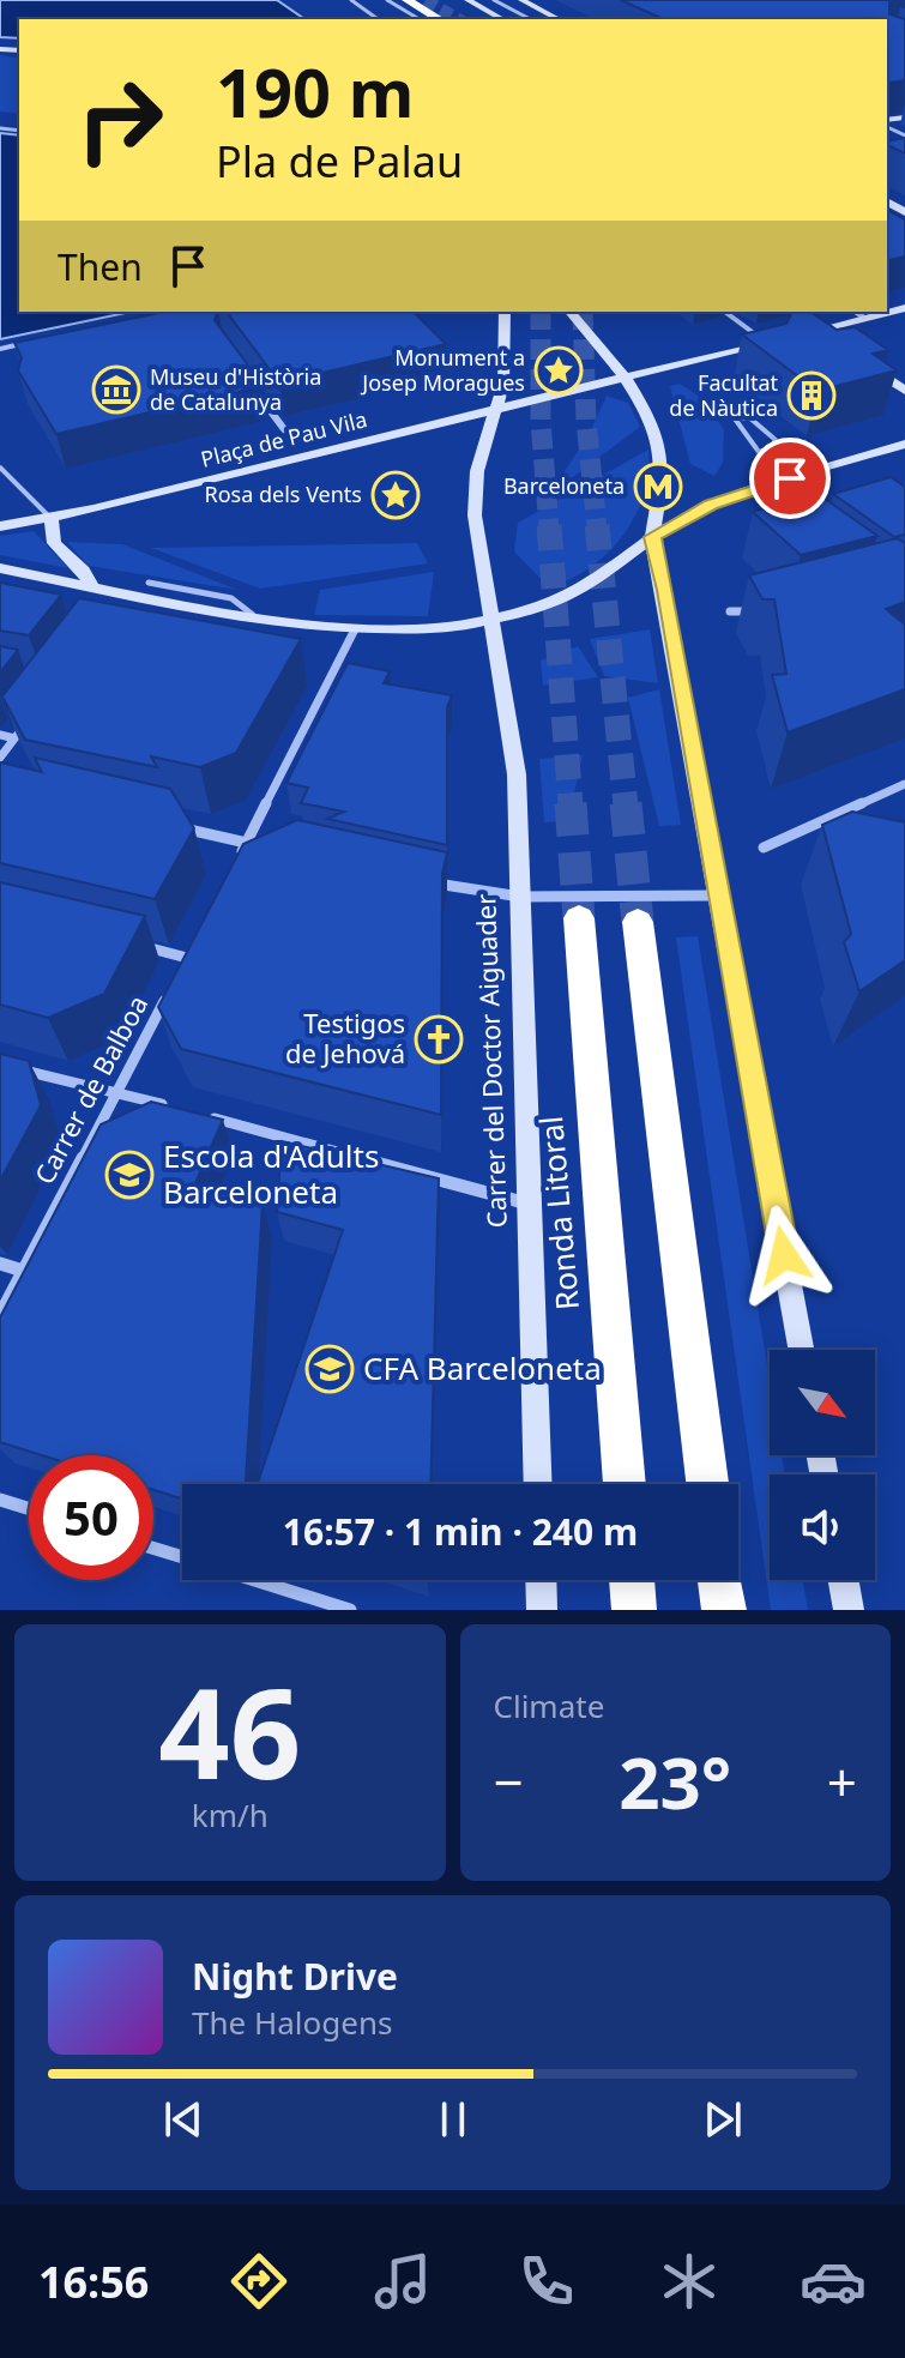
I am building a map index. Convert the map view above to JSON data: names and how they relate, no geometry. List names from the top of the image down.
{
  "streets": {
    "highway": ["Ronda Litoral"],
    "main road": ["Plaça de Pau Vila", "Carrer del Doctor Aiguader"],
    "street": ["Carrer de Balboa"]
  },
  "places": {
    "place": ["Monument a Josep Moragues", "Rosa dels Vents"],
    "museum": ["Museu d'Història de Catalunya"],
    "building": ["Facultat de Nàutica"],
    "metro station": ["Barceloneta"],
    "church": ["Testigos de Jehová"],
    "school or university": ["Escola d'Adults Barceloneta", "CFA Barceloneta"]
  },
  "north": "bottom right",
  "page": {
    "turn": ["190 m", "Pla de Palau"],
    "then": "Then",
    "limit": "50",
    "trip": "16:57 · 1 min · 240 m",
    "tile": [
      ["46", "km/h"],
      "Climate"
    ],
    "heat": ["−", "23°", "+"],
    "song": ["Night Drive", "The Halogens"],
    "tabs": "16:56"
  }
}
